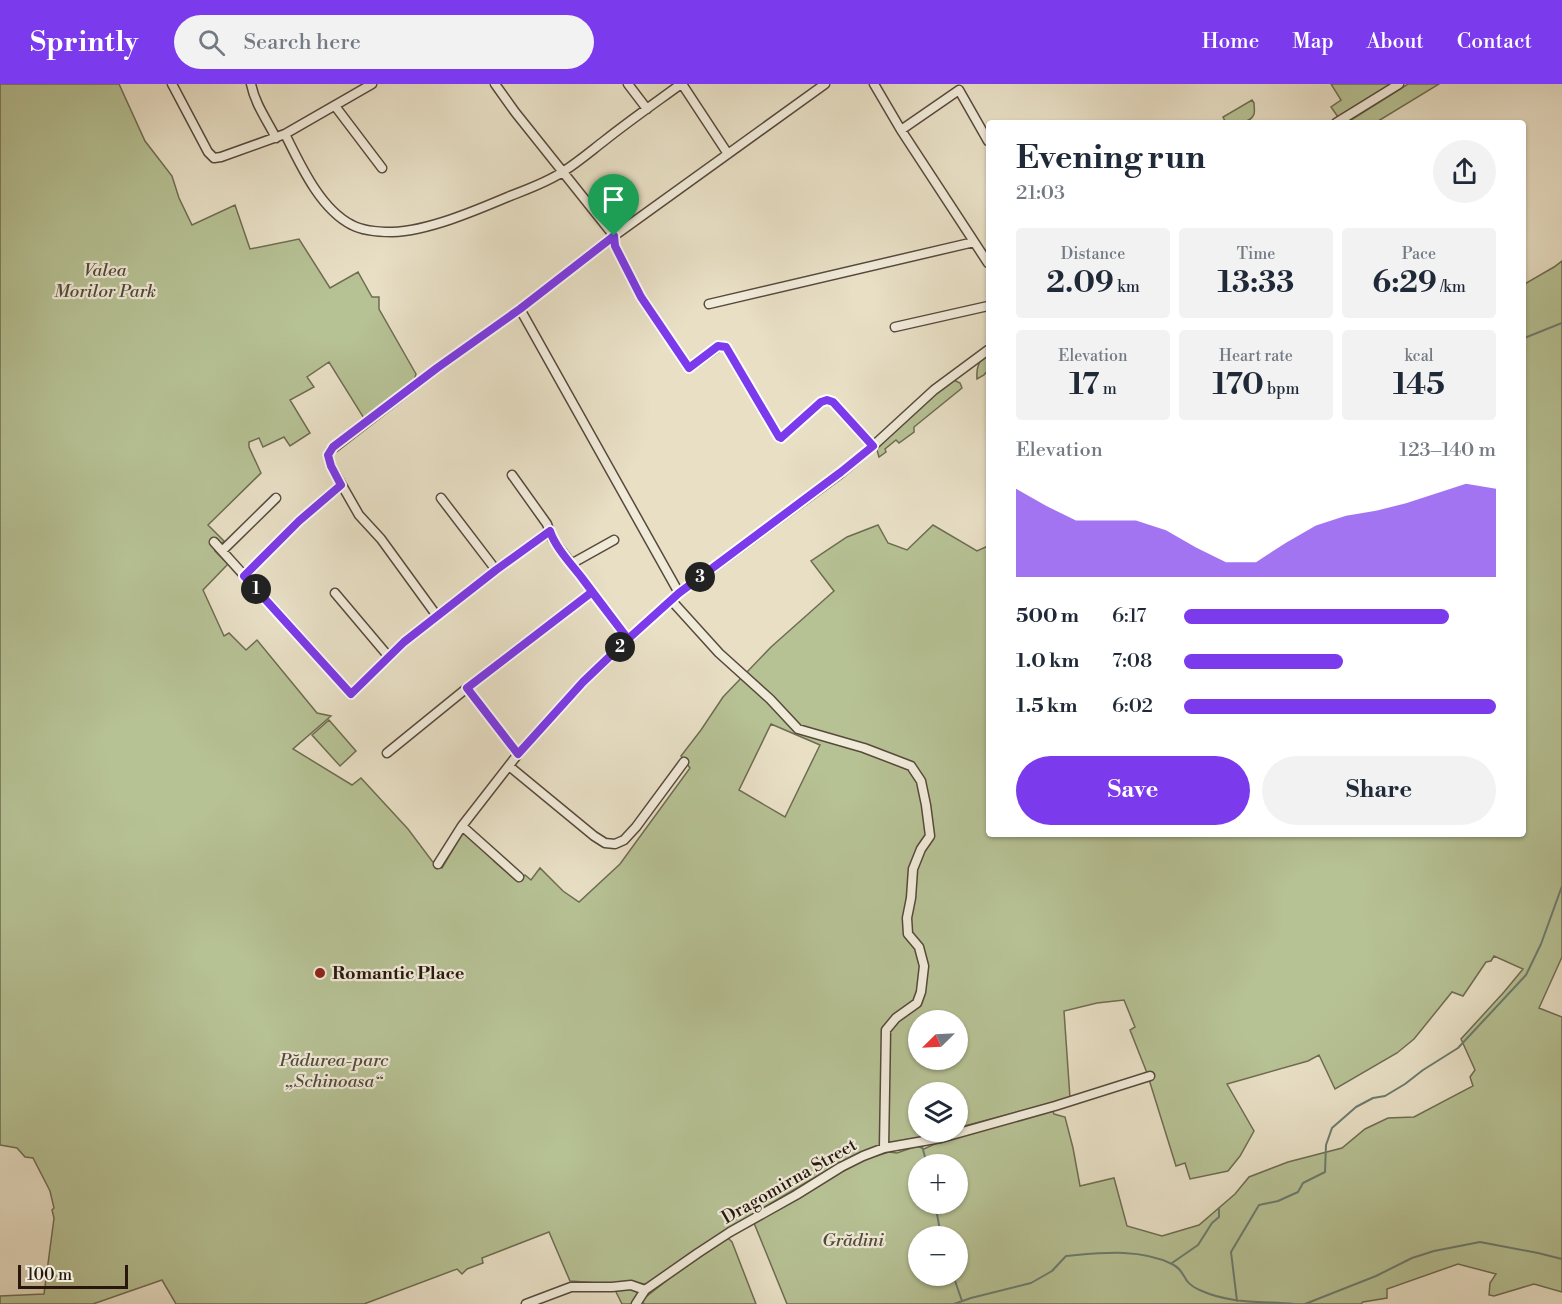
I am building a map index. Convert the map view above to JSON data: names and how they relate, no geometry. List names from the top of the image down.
{
  "streets": {
    "street": ["Dragomirna Street"]
  },
  "parks": ["Valea Morilor Park", "Pădurea-parc „Schinoasa“", "Grădini"],
  "places": ["Romantic Place"],
  "scale_bar": "100 m",
  "north": "bottom left",
  "page": {
    "header": "Sprintly",
    "search": "Search here",
    "nav": [
      "Home",
      "Map",
      "About",
      "Contact"
    ],
    "heading": ["Evening run", "21:03"],
    "stats": [
      ["Distance", "2.09 km"],
      ["Time", "13:33"],
      ["Pace", "6:29 /km"],
      ["Elevation", "17 m"],
      ["Heart rate", "170 bpm"],
      ["kcal", "145"]
    ],
    "chart": ["Elevation", "123–140 m"],
    "pins": ["3", "1", "2"],
    "list": [
      {
        "name": "500 m",
        "note": "6:17"
      },
      {
        "name": "1.0 km",
        "note": "7:08"
      },
      {
        "name": "1.5 km",
        "note": "6:02"
      }
    ],
    "buttons": ["Save", "Share"],
    "map_buttons": ["+", "−"],
    "scale": "100 m"
  }
}
